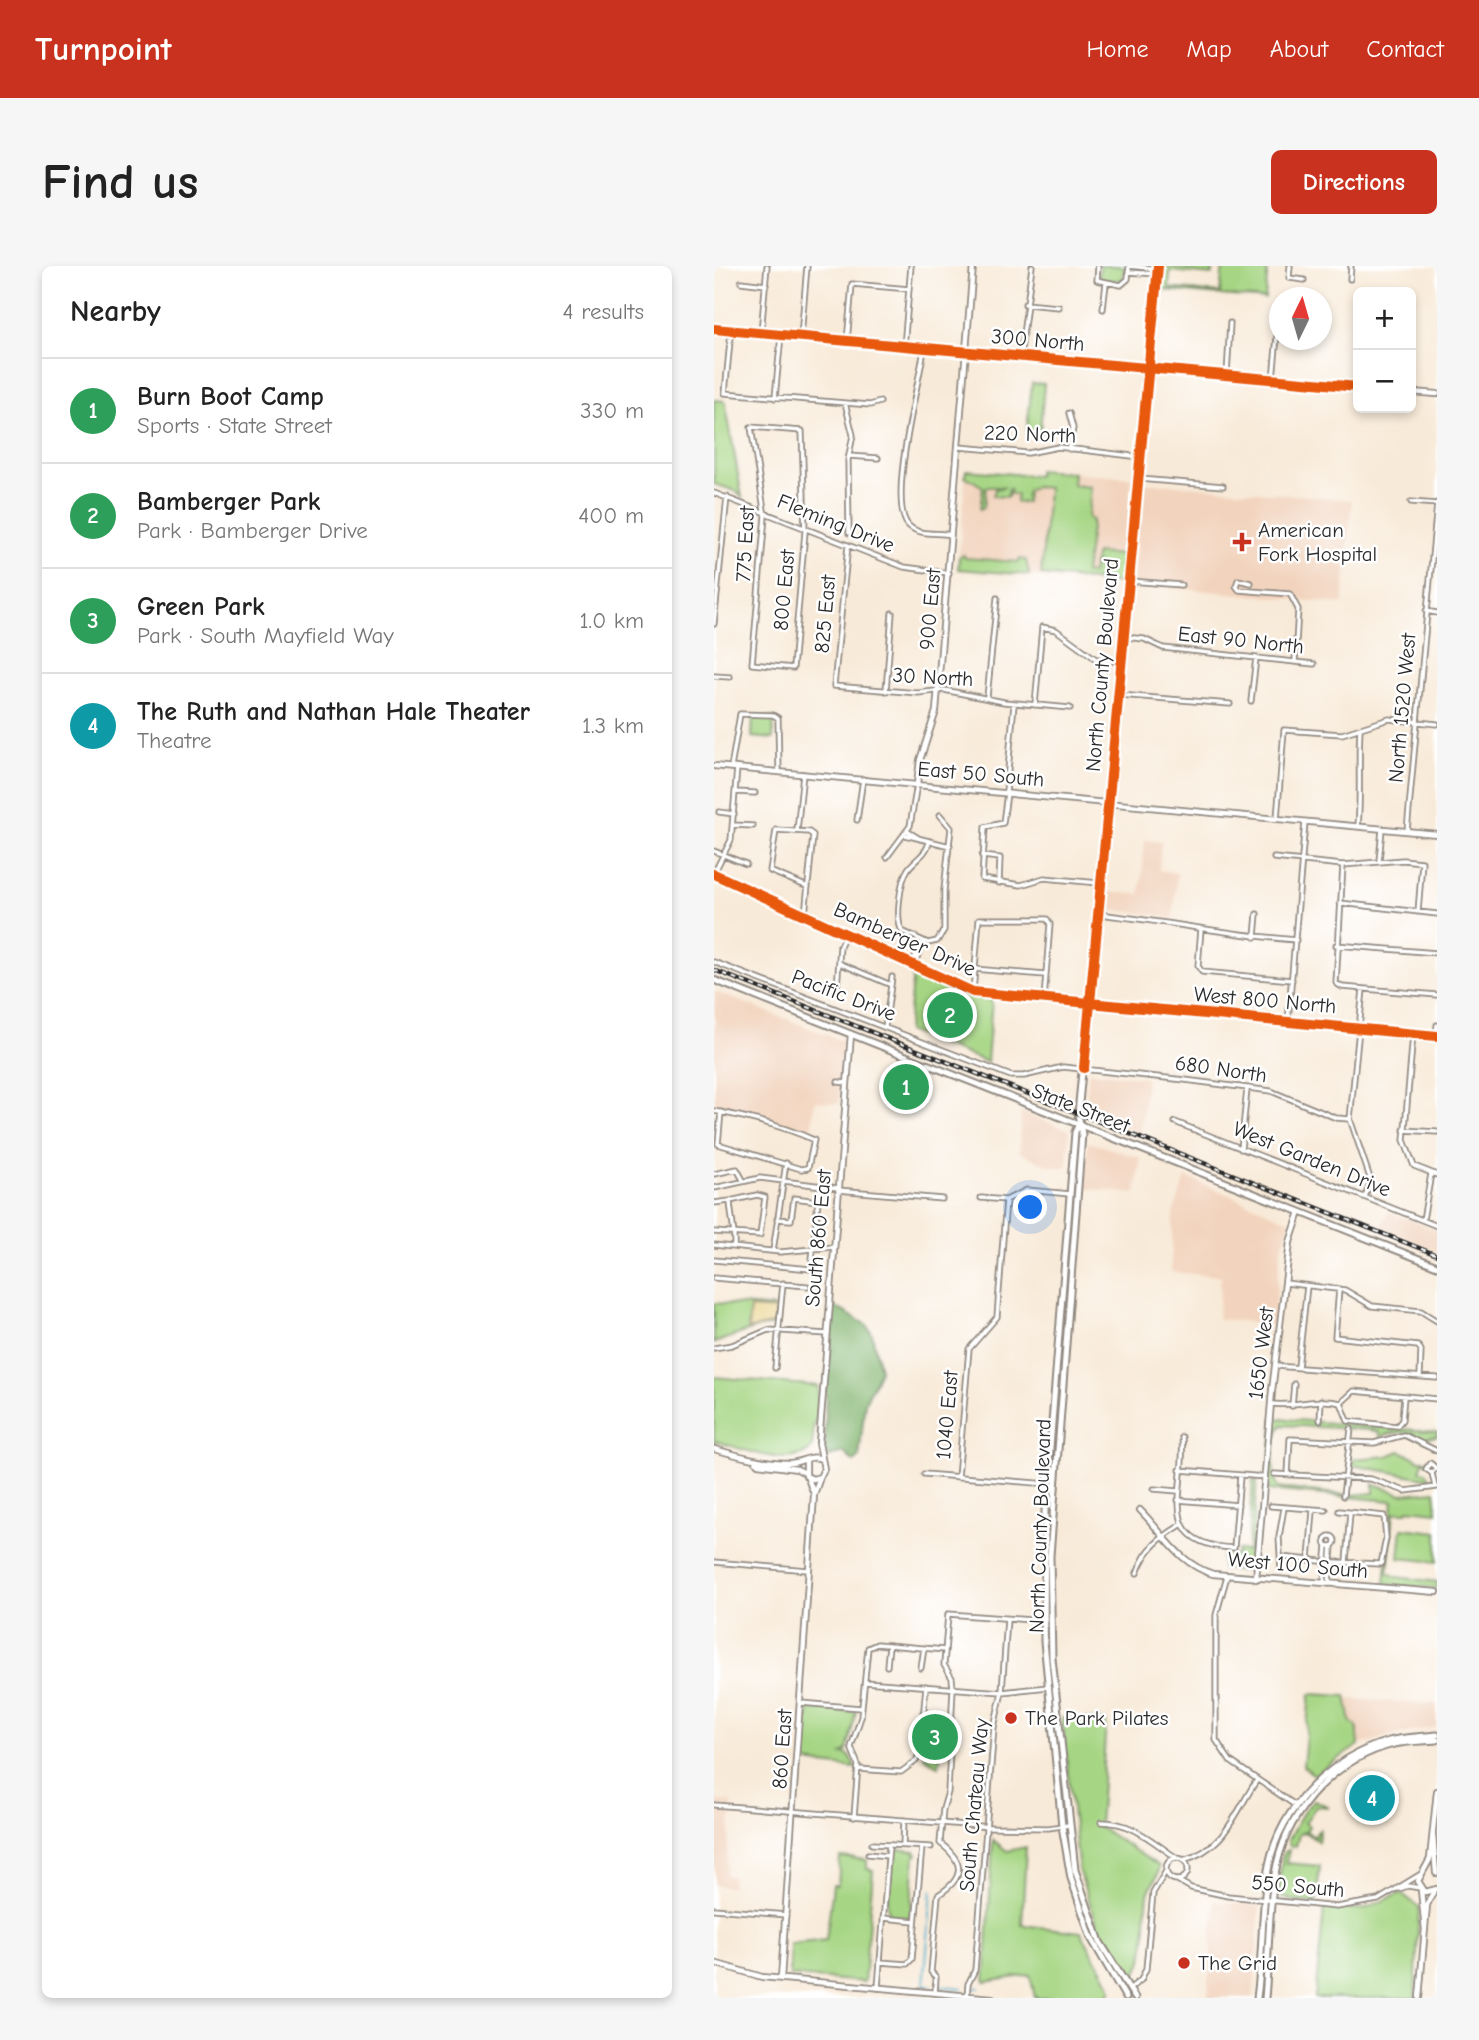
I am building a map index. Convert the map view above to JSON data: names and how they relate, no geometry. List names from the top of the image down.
{
  "streets": {
    "main road": ["North County Boulevard", "State Street"],
    "street": [
      "300 North",
      "220 North",
      "Fleming Drive",
      "775 East",
      "800 East",
      "900 East",
      "825 East",
      "East 90 North",
      "30 North",
      "North 1520 West",
      "East 50 South",
      "Bamberger Drive",
      "Pacific Drive",
      "West 800 North",
      "680 North",
      "West Garden Drive",
      "South 860 East",
      "1650 West",
      "1040 East",
      "West 100 South",
      "860 East",
      "South Chateau Way",
      "550 South"
    ]
  },
  "crossings": [
    ["300 North", "900 East"],
    ["300 North", "North County Boulevard"],
    ["220 North", "900 East"],
    ["220 North", "North County Boulevard"],
    ["Fleming Drive", "775 East"],
    ["Fleming Drive", "800 East"],
    ["Fleming Drive", "900 East"],
    ["Fleming Drive", "825 East"],
    ["775 East", "800 East"],
    ["900 East", "30 North"],
    ["900 East", "East 50 South"],
    ["825 East", "30 North"],
    ["East 90 North", "North County Boulevard"],
    ["North County Boulevard", "East 50 South"],
    ["North County Boulevard", "Bamberger Drive"],
    ["North County Boulevard", "Pacific Drive"],
    ["North County Boulevard", "West 800 North"],
    ["North County Boulevard", "680 North"],
    ["North County Boulevard", "State Street"],
    ["North 1520 West", "East 50 South"],
    ["Bamberger Drive", "West 800 North"],
    ["Pacific Drive", "680 North"],
    ["State Street", "South 860 East"],
    ["State Street", "1650 West"],
    ["1650 West", "West 100 South"]
  ],
  "places": {
    "health": ["American Fork Hospital"],
    "other": ["The Park Pilates", "The Grid"]
  },
  "north": "top",
  "page": {
    "header": "Turnpoint",
    "nav": [
      "Home",
      "Map",
      "About",
      "Contact"
    ],
    "buttons": "Directions",
    "title": "Find us",
    "heading": ["Nearby", "4 results"],
    "map_buttons": ["+", "−"],
    "list": [
      {
        "mark": "1",
        "name": "Burn Boot Camp",
        "note": "Sports · State Street",
        "value": "330 m"
      },
      {
        "mark": "2",
        "name": "Bamberger Park",
        "note": "Park · Bamberger Drive",
        "value": "400 m"
      },
      {
        "mark": "3",
        "name": "Green Park",
        "note": "Park · South Mayfield Way",
        "value": "1.0 km"
      },
      {
        "mark": "4",
        "name": "The Ruth and Nathan Hale Theater",
        "note": "Theatre",
        "value": "1.3 km"
      }
    ],
    "pins": [
      "2",
      "1",
      "3",
      "4"
    ]
  }
}
